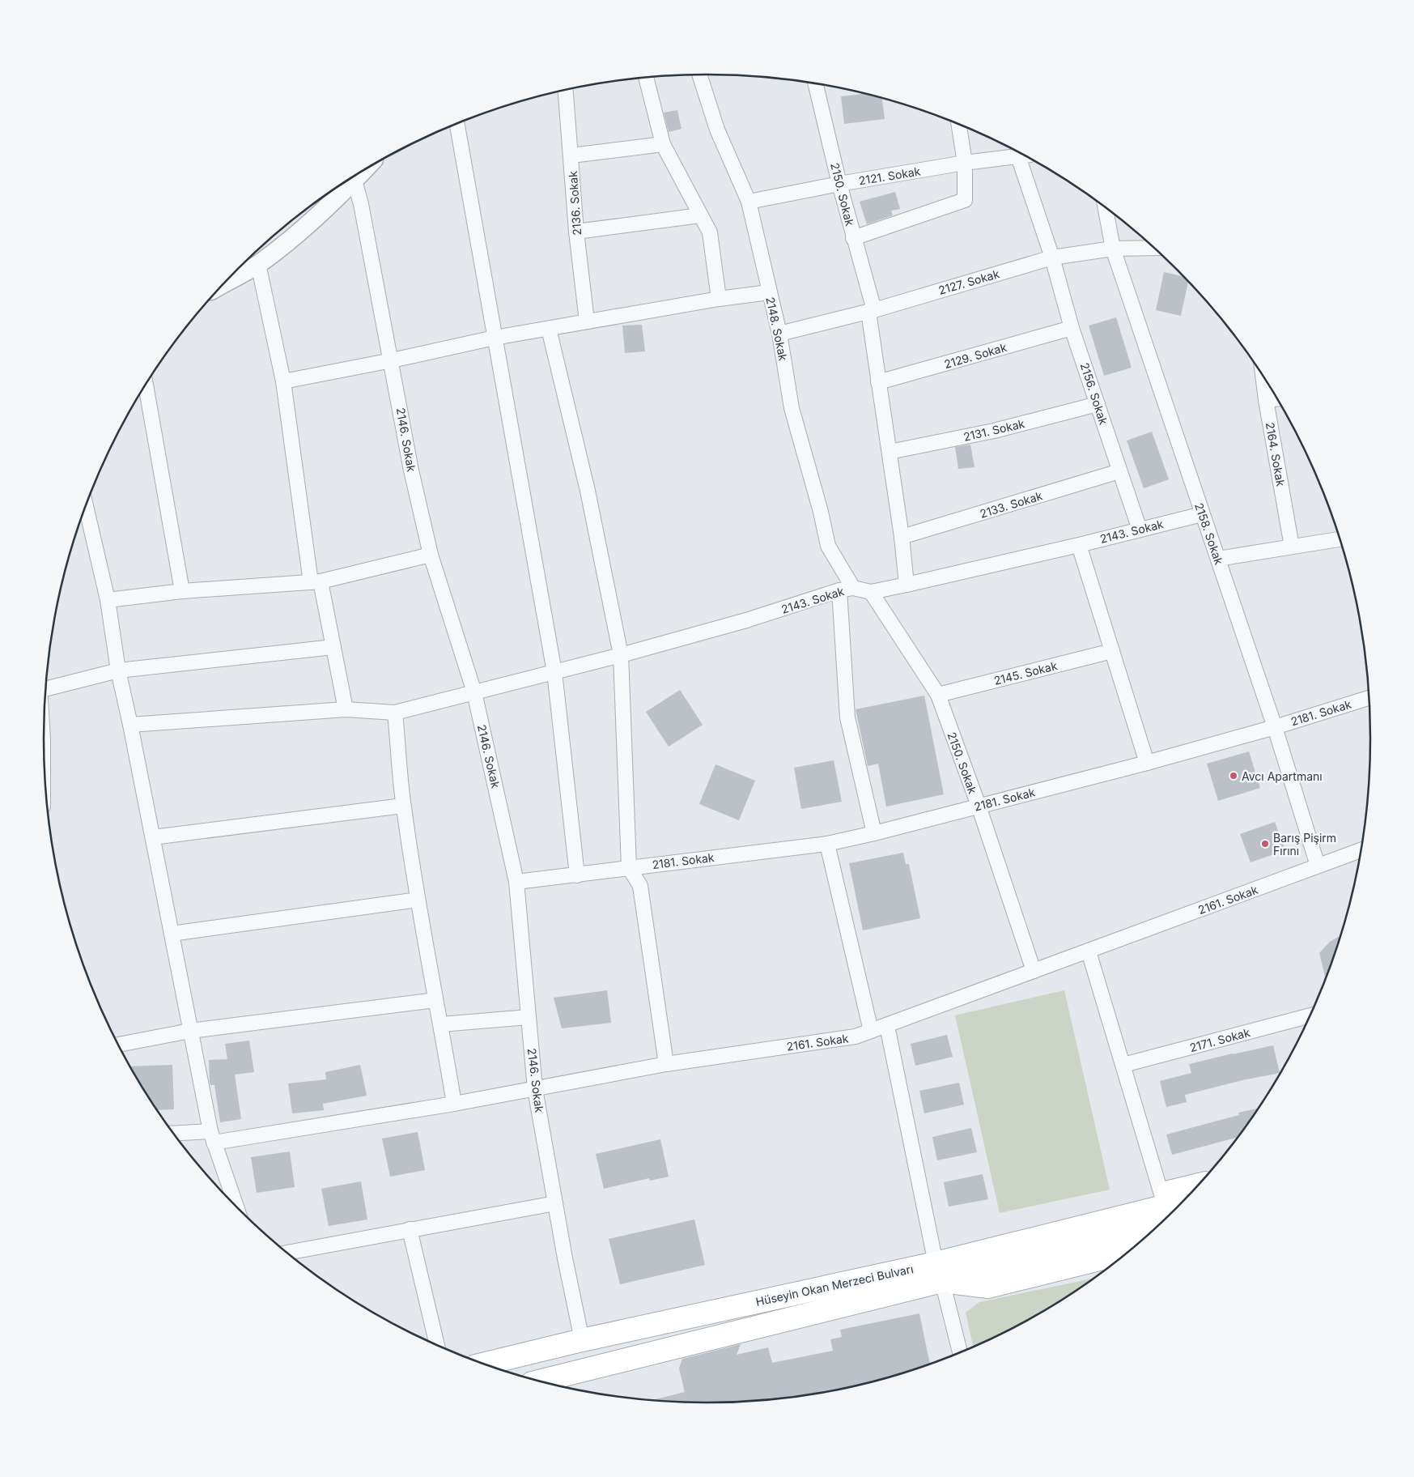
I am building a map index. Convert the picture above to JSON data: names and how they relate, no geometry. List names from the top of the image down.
{
  "streets": {
    "main road": ["Hüseyin Okan Merzeci Bulvarı"],
    "street": [
      "2121. Sokak",
      "2150. Sokak",
      "2136. Sokak",
      "2127. Sokak",
      "2148. Sokak",
      "2129. Sokak",
      "2156. Sokak",
      "2131. Sokak",
      "2146. Sokak",
      "2164. Sokak",
      "2133. Sokak",
      "2143. Sokak",
      "2158. Sokak",
      "2145. Sokak",
      "2181. Sokak",
      "2161. Sokak",
      "2171. Sokak"
    ]
  },
  "crossings": [
    ["2121. Sokak", "2150. Sokak"],
    ["2121. Sokak", "2148. Sokak"],
    ["2150. Sokak", "2127. Sokak"],
    ["2150. Sokak", "2129. Sokak"],
    ["2150. Sokak", "2131. Sokak"],
    ["2150. Sokak", "2133. Sokak"],
    ["2150. Sokak", "2143. Sokak"],
    ["2150. Sokak", "2145. Sokak"],
    ["2150. Sokak", "2181. Sokak"],
    ["2150. Sokak", "2161. Sokak"],
    ["2127. Sokak", "2148. Sokak"],
    ["2127. Sokak", "2156. Sokak"],
    ["2127. Sokak", "2158. Sokak"],
    ["2148. Sokak", "2143. Sokak"],
    ["2129. Sokak", "2156. Sokak"],
    ["2156. Sokak", "2131. Sokak"],
    ["2156. Sokak", "2133. Sokak"],
    ["2156. Sokak", "2143. Sokak"],
    ["2146. Sokak", "2143. Sokak"],
    ["2146. Sokak", "2181. Sokak"],
    ["2146. Sokak", "2161. Sokak"],
    ["2146. Sokak", "Hüseyin Okan Merzeci Bulvarı"],
    ["2143. Sokak", "2158. Sokak"],
    ["2158. Sokak", "2181. Sokak"],
    ["2158. Sokak", "2161. Sokak"]
  ],
  "places": ["Avcı Apartmanı", "Barış Pişirm Fırını"]
}
